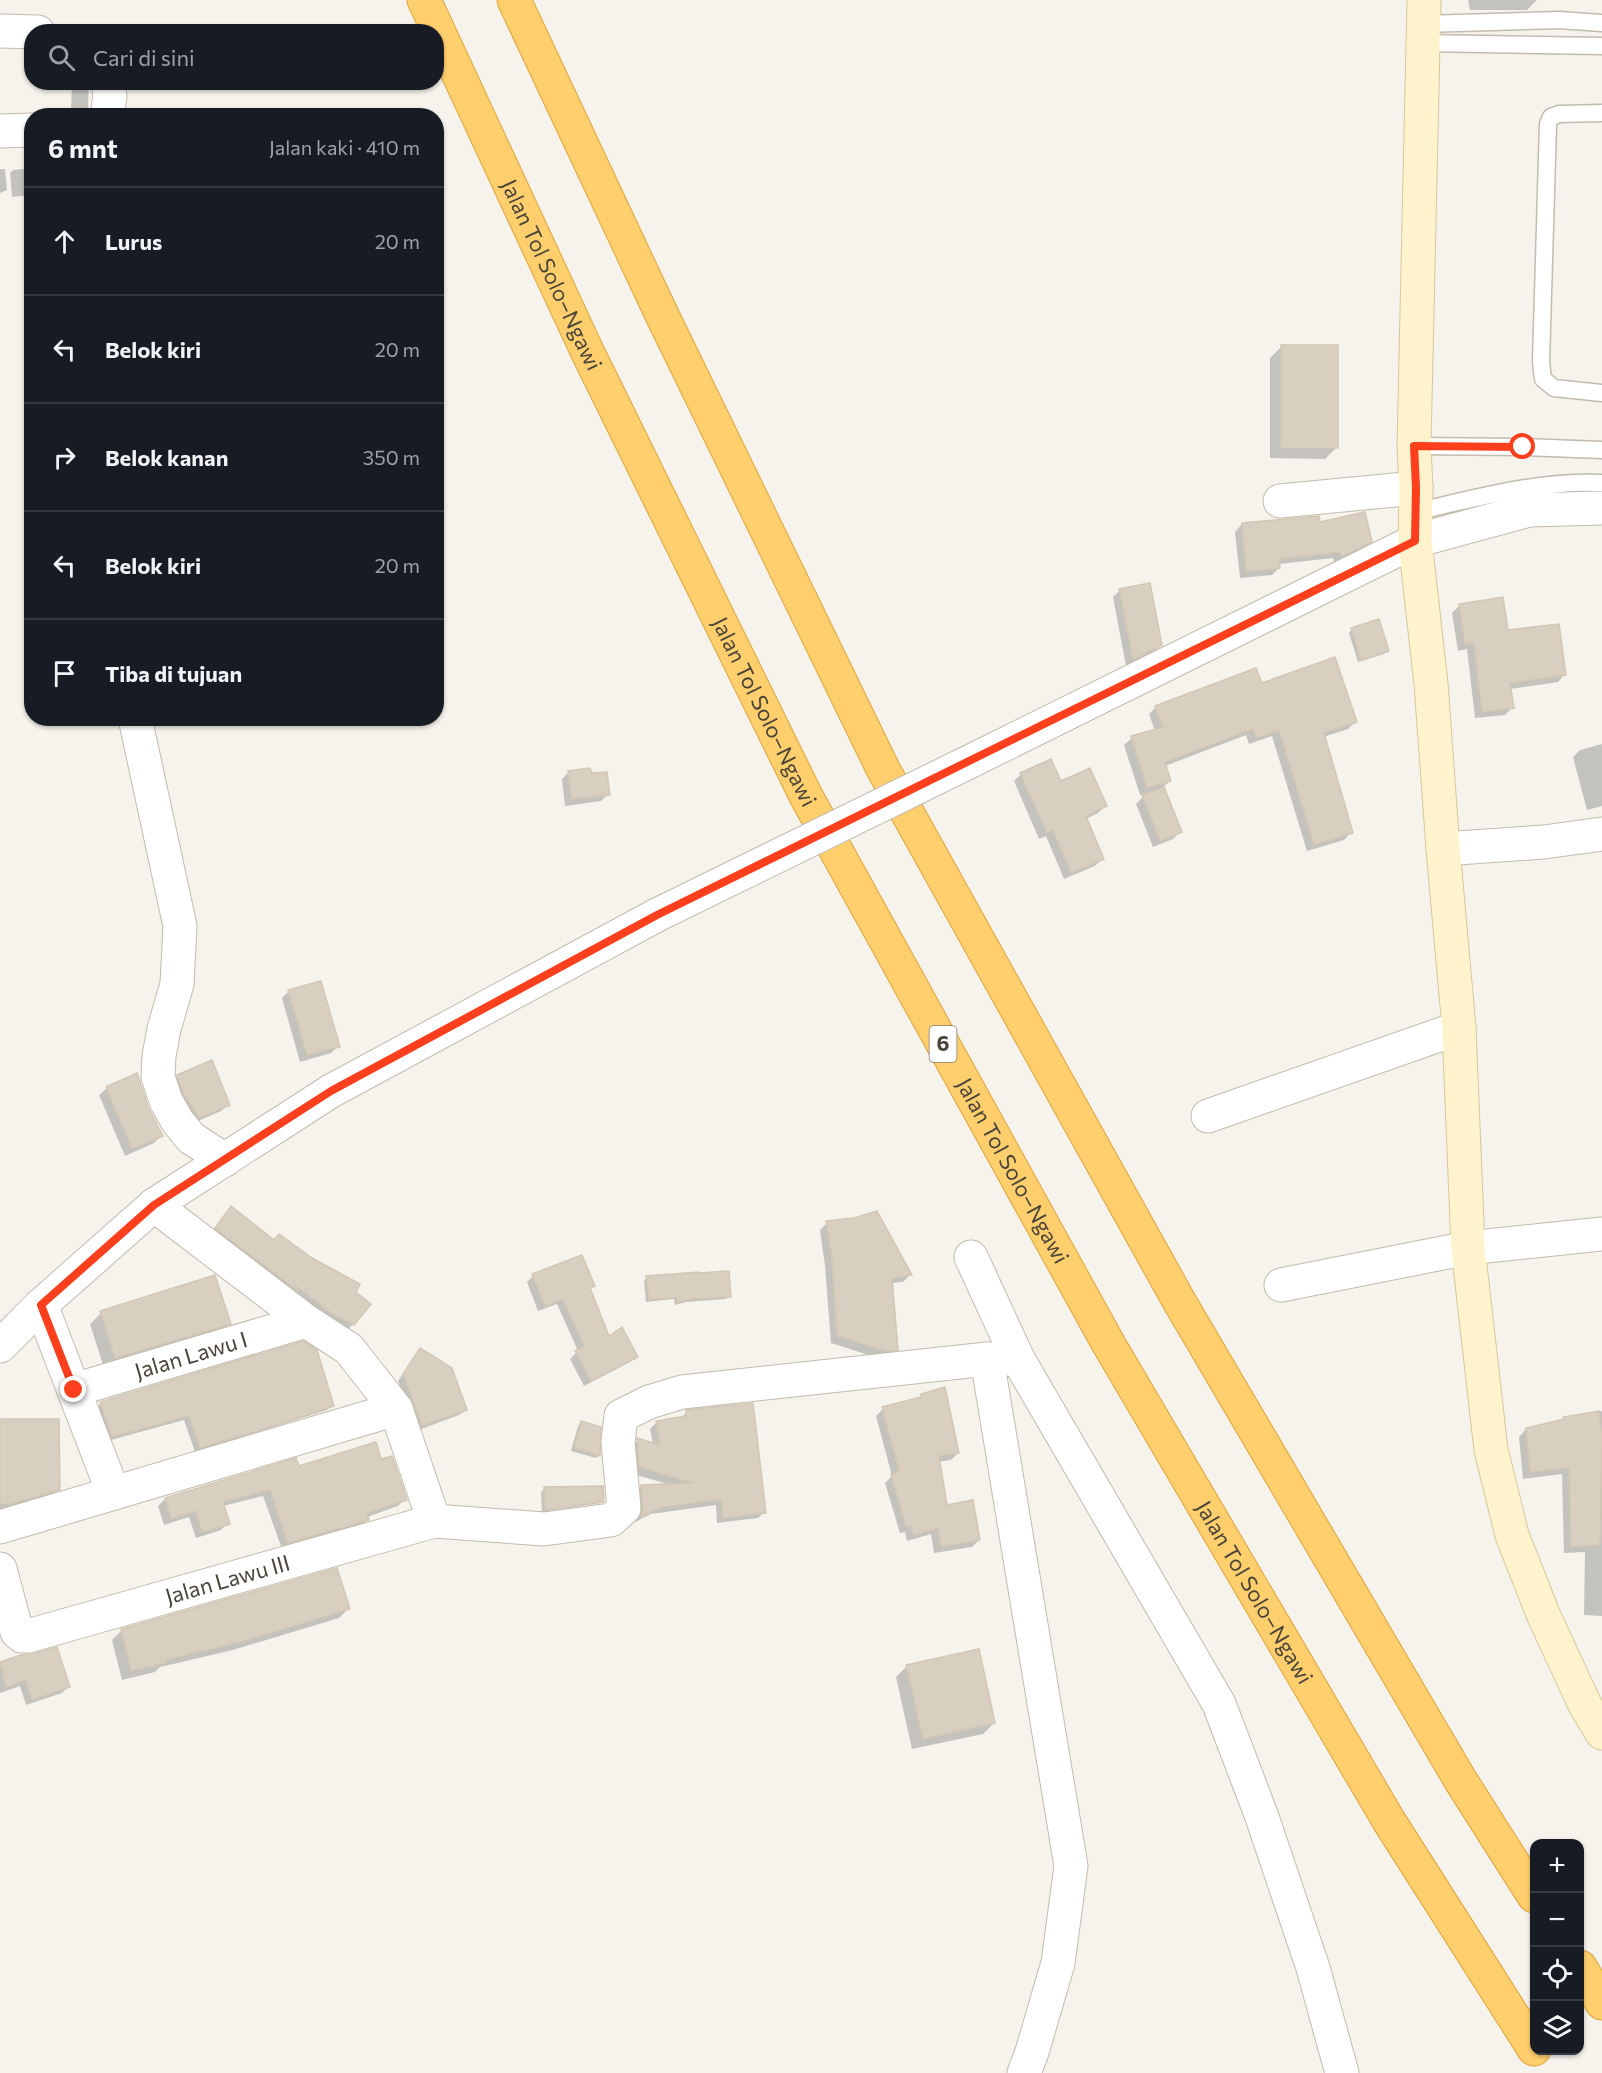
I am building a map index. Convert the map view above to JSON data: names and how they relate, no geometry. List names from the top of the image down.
{
  "streets": {
    "highway": ["Jalan Tol Solo–Ngawi", "6"],
    "street": ["Jalan Lawu I", "Jalan Lawu III"]
  },
  "page": {
    "search": "Cari di sini",
    "heading": ["6 mnt", "Jalan kaki · 410 m"],
    "list": [
      ["Lurus", "20 m"],
      ["Belok kiri", "20 m"],
      ["Belok kanan", "350 m"],
      ["Belok kiri", "20 m"],
      "Tiba di tujuan"
    ],
    "map_buttons": ["+", "−"]
  }
}
